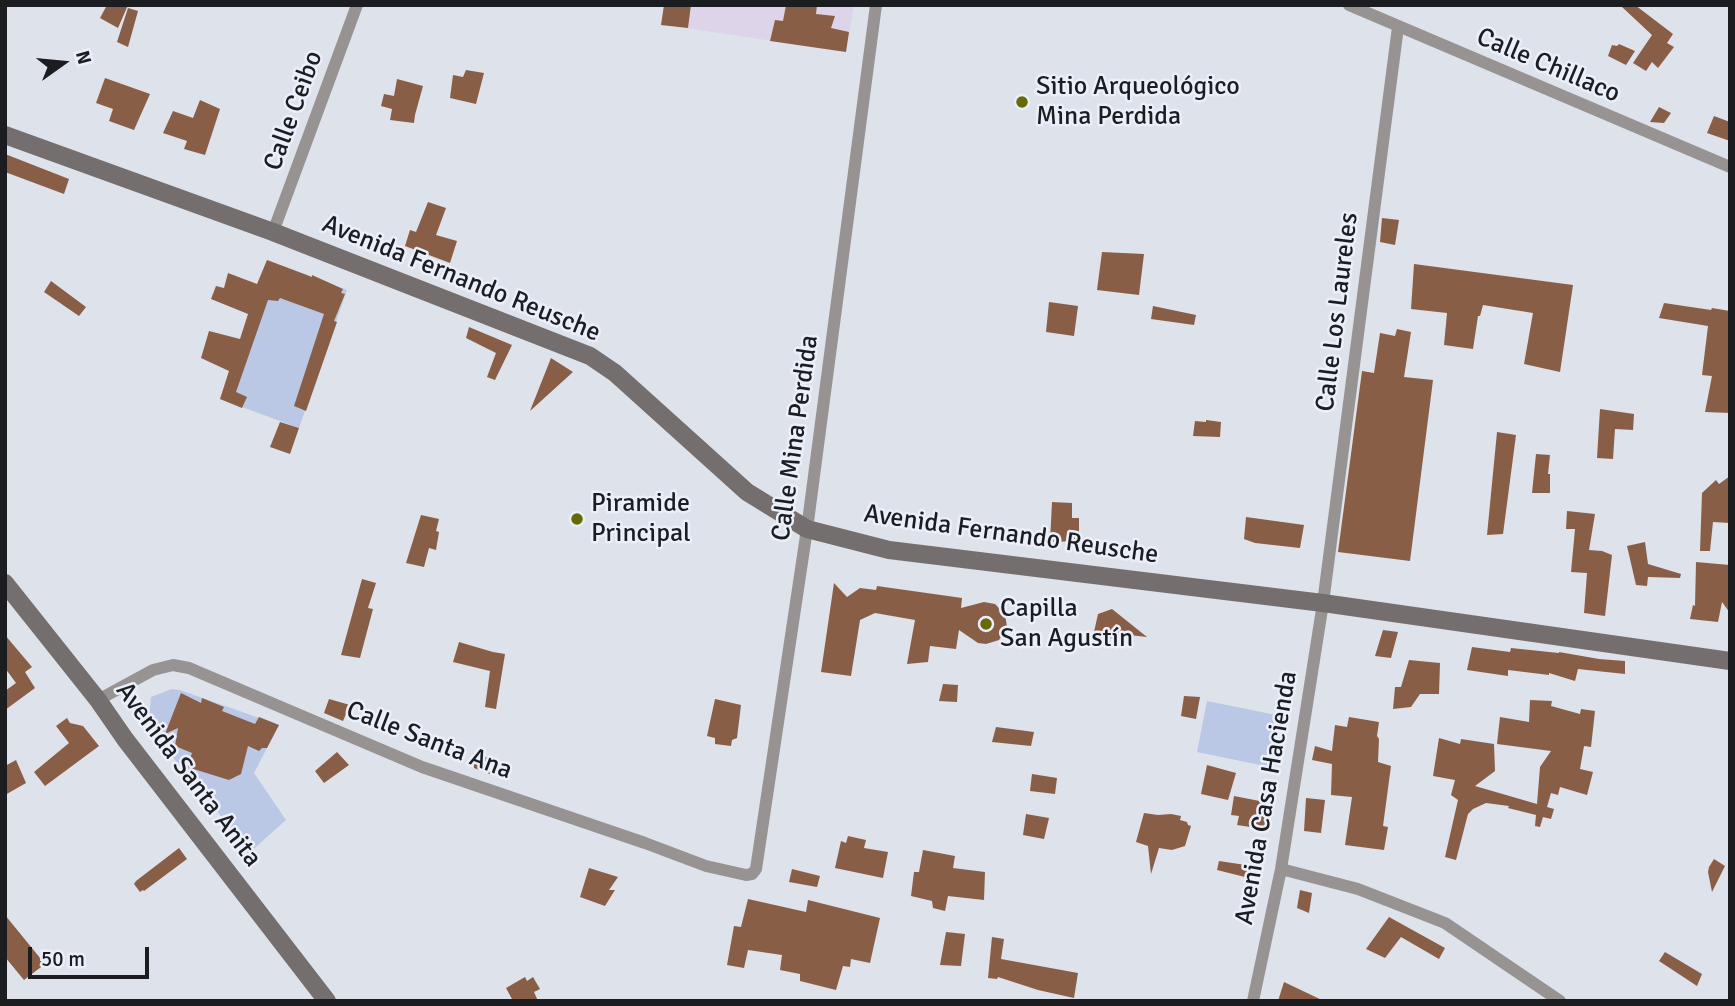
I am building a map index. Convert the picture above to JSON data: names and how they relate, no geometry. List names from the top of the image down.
{
  "streets": {
    "street": [
      "Calle Chillaco",
      "Calle Ceibo",
      "Avenida Fernando Reusche",
      "Calle Los Laureles",
      "Calle Mina Perdida",
      "Calle Santa Ana",
      "Avenida Santa Anita",
      "Avenida Casa Hacienda"
    ]
  },
  "crossings": [
    ["Calle Chillaco", "Calle Los Laureles"],
    ["Calle Ceibo", "Avenida Fernando Reusche"],
    ["Avenida Fernando Reusche", "Calle Los Laureles"],
    ["Avenida Fernando Reusche", "Calle Mina Perdida"],
    ["Avenida Fernando Reusche", "Avenida Casa Hacienda"],
    ["Calle Los Laureles", "Avenida Casa Hacienda"],
    ["Calle Mina Perdida", "Calle Santa Ana"],
    ["Calle Santa Ana", "Avenida Santa Anita"]
  ],
  "places": ["Sitio Arqueológico Mina Perdida", "Piramide Principal", "Capilla San Agustín"],
  "scale_bar": "50 m",
  "north": "right"
}
